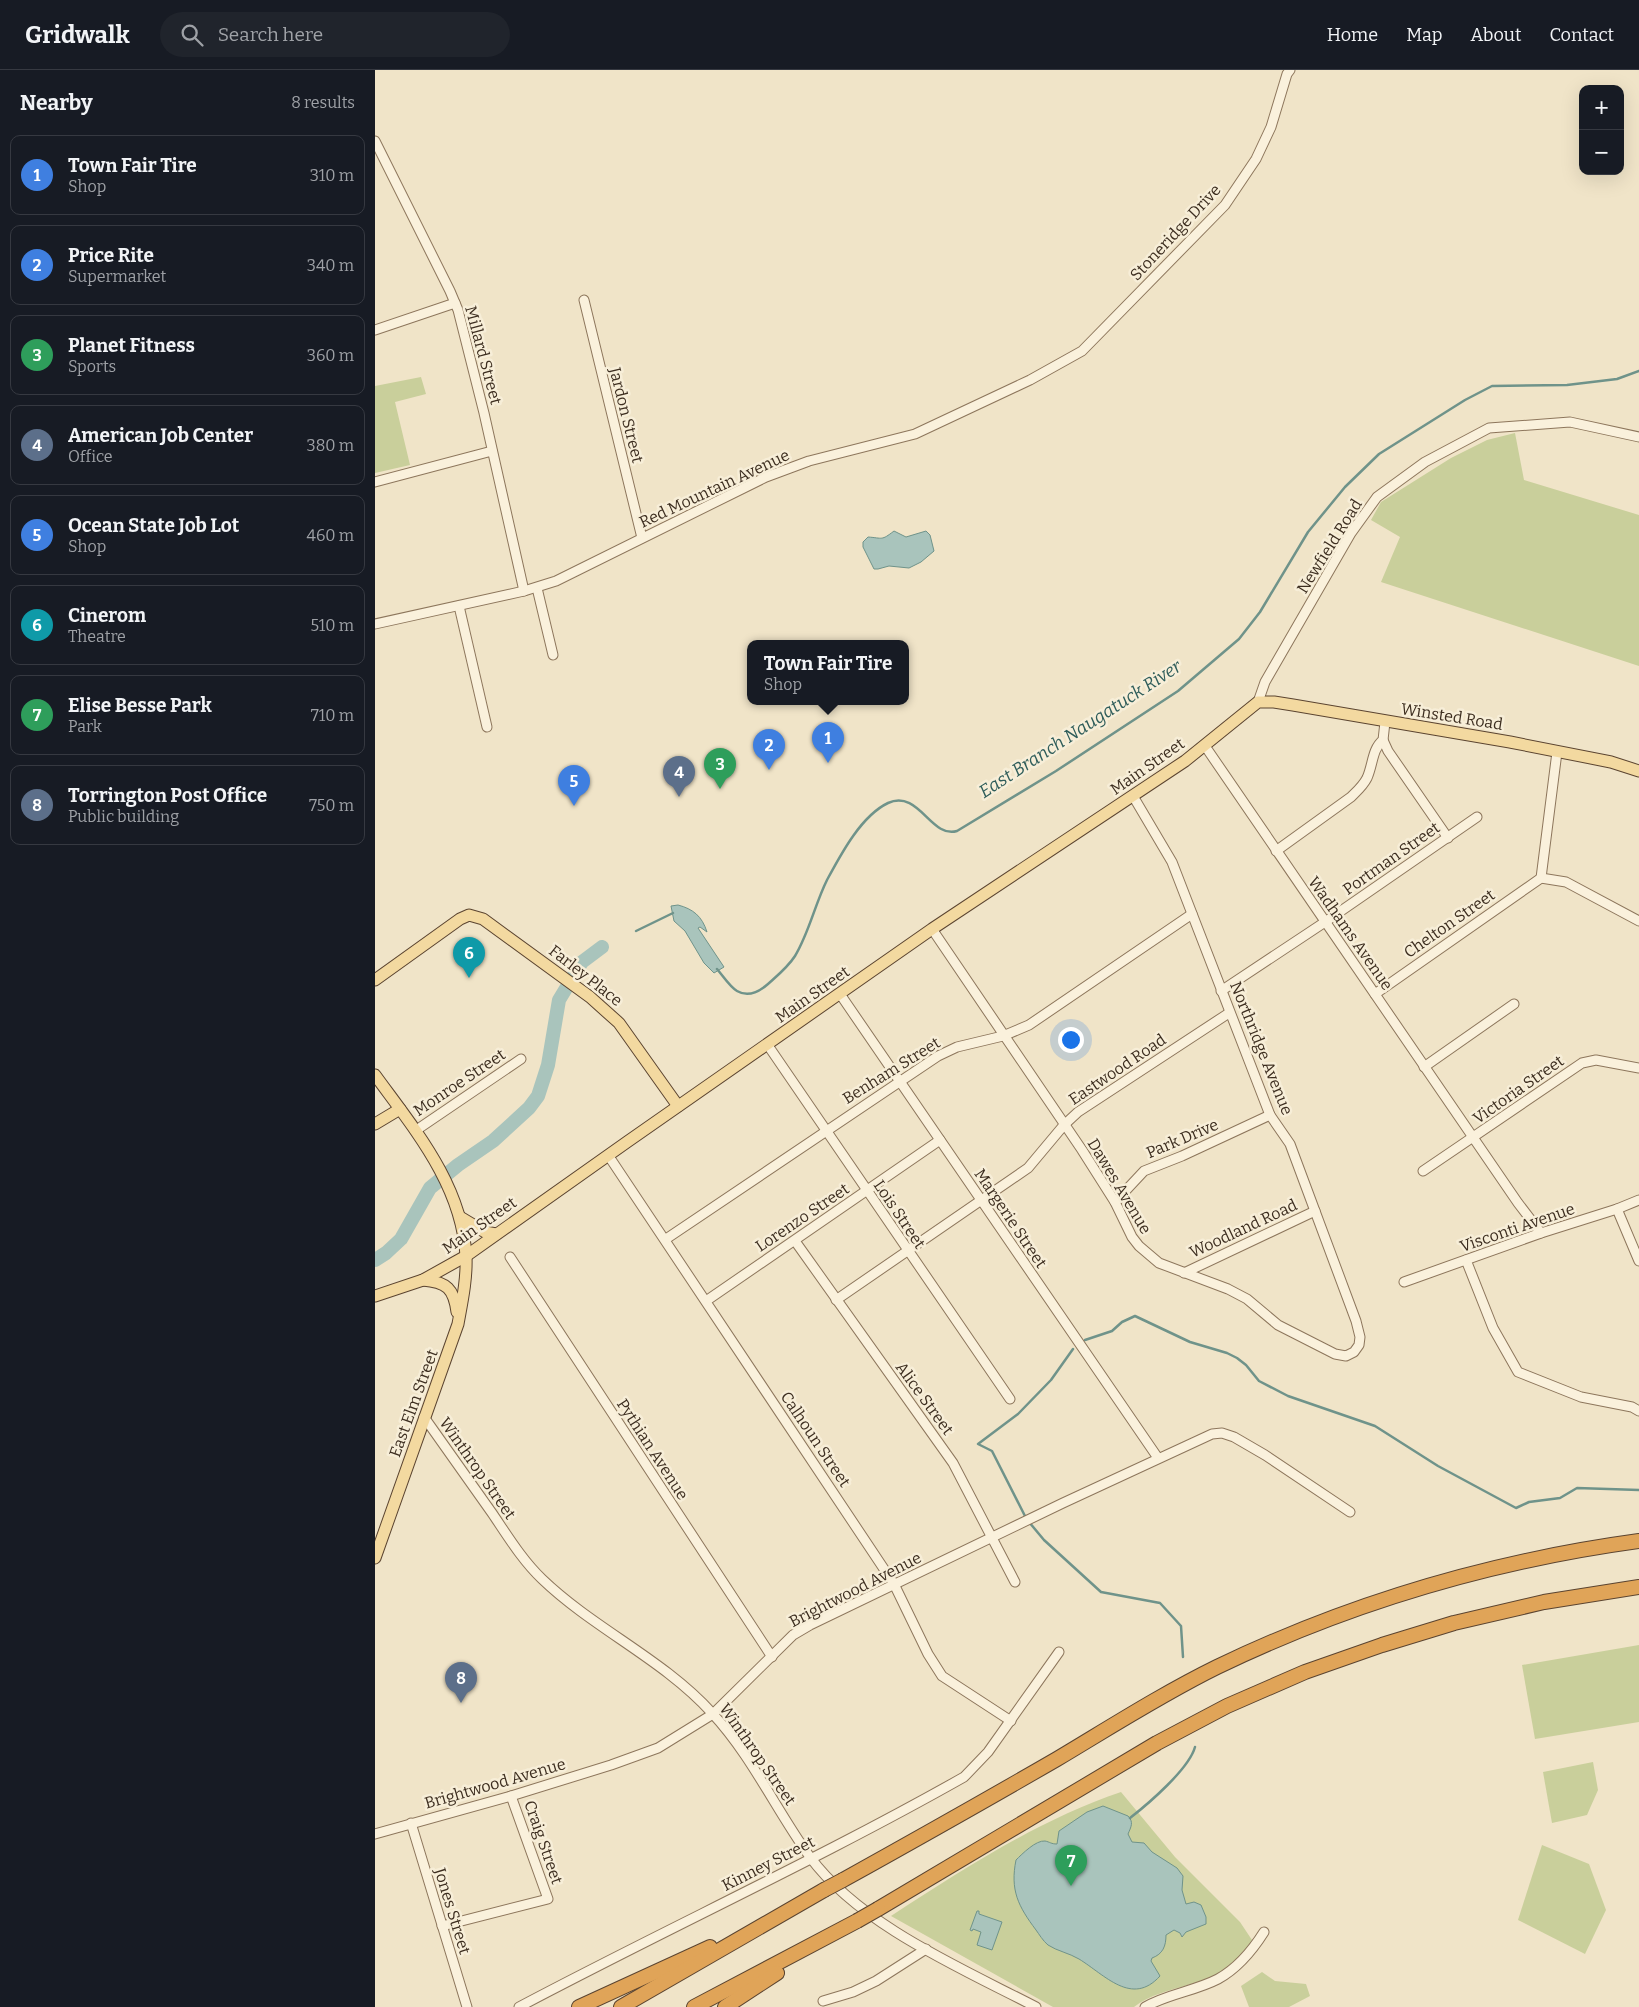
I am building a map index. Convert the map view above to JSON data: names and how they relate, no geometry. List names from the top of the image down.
{
  "streets": {
    "main road": [
      "Winsted Road",
      "Main Street",
      "Farley Place",
      "East Elm Street"
    ],
    "street": [
      "Stoneridge Drive",
      "Millard Street",
      "Jardon Street",
      "Red Mountain Avenue",
      "Newfield Road",
      "Portman Street",
      "Chelton Street",
      "Wadhams Avenue",
      "Northridge Avenue",
      "Eastwood Road",
      "Benham Street",
      "Monroe Street",
      "Victoria Street",
      "Park Drive",
      "Dawes Avenue",
      "Lois Street",
      "Lorenzo Street",
      "Margerie Street",
      "Visconti Avenue",
      "Woodland Road",
      "Alice Street",
      "Calhoun Street",
      "Pythian Avenue",
      "Winthrop Street",
      "Brightwood Avenue",
      "Craig Street",
      "Kinney Street",
      "Jones Street"
    ]
  },
  "crossings": [
    ["Stoneridge Drive", "Red Mountain Avenue"],
    ["Millard Street", "Red Mountain Avenue"],
    ["Jardon Street", "Red Mountain Avenue"],
    ["Newfield Road", "Winsted Road"],
    ["Newfield Road", "Main Street"],
    ["Winsted Road", "Main Street"],
    ["Main Street", "Wadhams Avenue"],
    ["Main Street", "Farley Place"],
    ["Main Street", "Northridge Avenue"],
    ["Main Street", "Dawes Avenue"],
    ["Main Street", "Lois Street"],
    ["Main Street", "Margerie Street"],
    ["Main Street", "East Elm Street"],
    ["Main Street", "Calhoun Street"],
    ["Portman Street", "Wadhams Avenue"],
    ["Portman Street", "Northridge Avenue"],
    ["Chelton Street", "Wadhams Avenue"],
    ["Wadhams Avenue", "Victoria Street"],
    ["Wadhams Avenue", "Visconti Avenue"],
    ["Northridge Avenue", "Eastwood Road"],
    ["Northridge Avenue", "Benham Street"],
    ["Northridge Avenue", "Park Drive"],
    ["Northridge Avenue", "Dawes Avenue"],
    ["Northridge Avenue", "Woodland Road"],
    ["Eastwood Road", "Dawes Avenue"],
    ["Eastwood Road", "Lois Street"],
    ["Eastwood Road", "Margerie Street"],
    ["Eastwood Road", "Alice Street"],
    ["Benham Street", "Dawes Avenue"],
    ["Benham Street", "Lois Street"],
    ["Benham Street", "Margerie Street"],
    ["Benham Street", "Calhoun Street"],
    ["Monroe Street", "East Elm Street"],
    ["Park Drive", "Dawes Avenue"],
    ["Dawes Avenue", "Woodland Road"],
    ["Lois Street", "Lorenzo Street"],
    ["Lorenzo Street", "Margerie Street"],
    ["Lorenzo Street", "Alice Street"],
    ["Lorenzo Street", "Calhoun Street"],
    ["Margerie Street", "Brightwood Avenue"],
    ["Alice Street", "Brightwood Avenue"],
    ["East Elm Street", "Winthrop Street"],
    ["Calhoun Street", "Brightwood Avenue"],
    ["Calhoun Street", "Kinney Street"],
    ["Pythian Avenue", "Brightwood Avenue"],
    ["Winthrop Street", "Brightwood Avenue"],
    ["Winthrop Street", "Kinney Street"],
    ["Brightwood Avenue", "Craig Street"],
    ["Brightwood Avenue", "Jones Street"],
    ["Craig Street", "Jones Street"]
  ],
  "water": ["East Branch Naugatuck River"],
  "page": {
    "header": "Gridwalk",
    "search": "Search here",
    "nav": [
      "Home",
      "Map",
      "About",
      "Contact"
    ],
    "heading": ["Nearby", "8 results"],
    "map_buttons": ["+", "−"],
    "list": [
      {
        "mark": "1",
        "name": "Town Fair Tire",
        "note": "Shop",
        "value": "310 m"
      },
      {
        "mark": "2",
        "name": "Price Rite",
        "note": "Supermarket",
        "value": "340 m"
      },
      {
        "mark": "3",
        "name": "Planet Fitness",
        "note": "Sports",
        "value": "360 m"
      },
      {
        "mark": "4",
        "name": "American Job Center",
        "note": "Office",
        "value": "380 m"
      },
      {
        "mark": "5",
        "name": "Ocean State Job Lot",
        "note": "Shop",
        "value": "460 m"
      },
      {
        "mark": "6",
        "name": "Cinerom",
        "note": "Theatre",
        "value": "510 m"
      },
      {
        "mark": "7",
        "name": "Elise Besse Park",
        "note": "Park",
        "value": "710 m"
      },
      {
        "mark": "8",
        "name": "Torrington Post Office",
        "note": "Public building",
        "value": "750 m"
      }
    ],
    "popup": ["Town Fair Tire", "Shop"],
    "pins": [
      "1",
      "2",
      "3",
      "4",
      "5",
      "6",
      "8",
      "7"
    ]
  }
}
